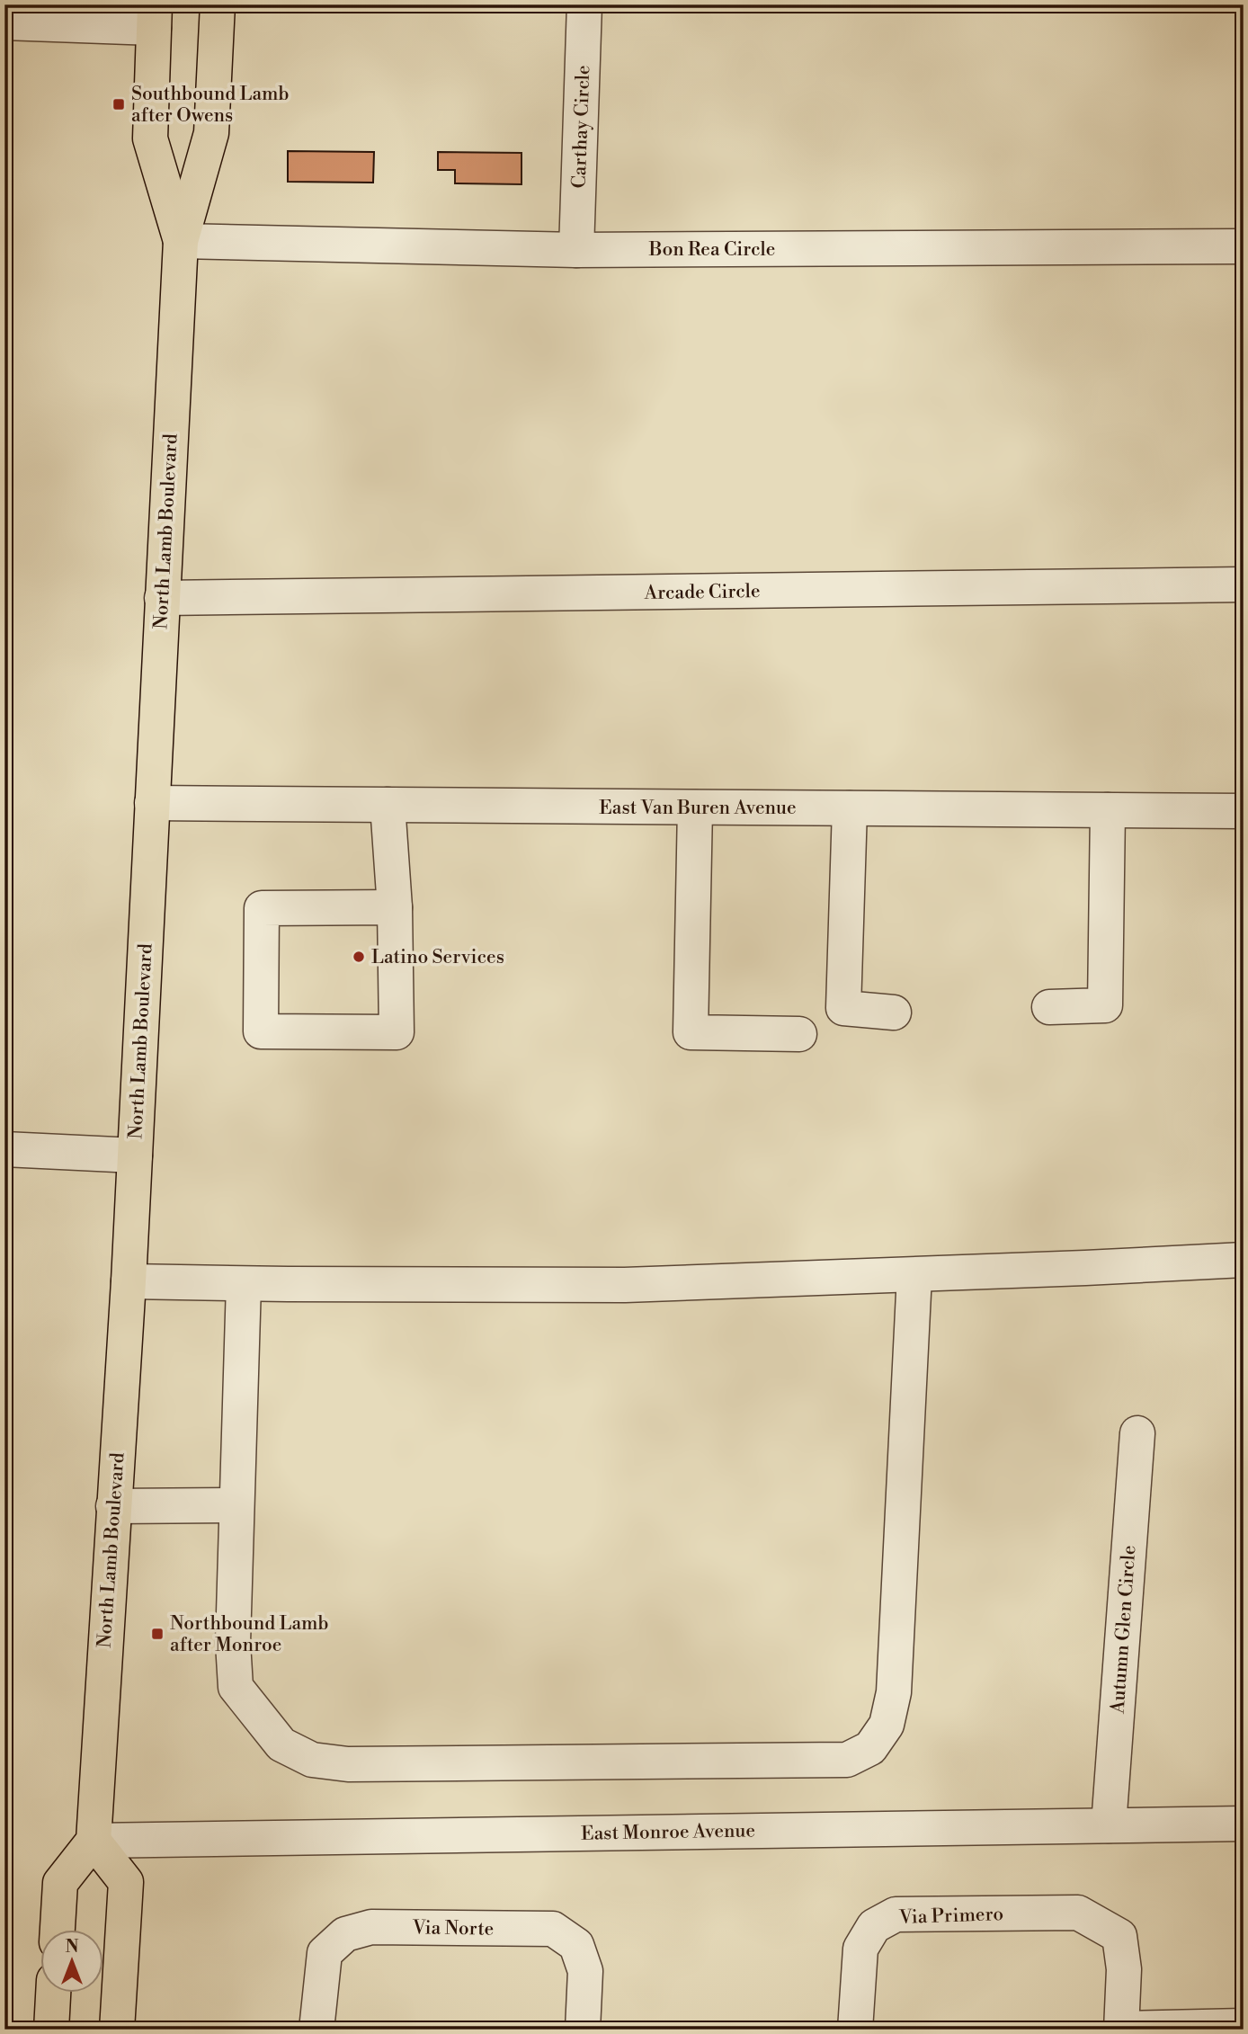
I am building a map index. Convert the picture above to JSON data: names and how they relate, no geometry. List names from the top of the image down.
{
  "streets": {
    "main road": ["North Lamb Boulevard"],
    "street": [
      "Carthay Circle",
      "Bon Rea Circle",
      "Arcade Circle",
      "East Van Buren Avenue",
      "Autumn Glen Circle",
      "East Monroe Avenue",
      "Via Primero",
      "Via Norte"
    ]
  },
  "crossings": [
    ["Carthay Circle", "Bon Rea Circle"],
    ["Bon Rea Circle", "North Lamb Boulevard"],
    ["North Lamb Boulevard", "Arcade Circle"],
    ["North Lamb Boulevard", "East Van Buren Avenue"],
    ["North Lamb Boulevard", "East Monroe Avenue"],
    ["Autumn Glen Circle", "East Monroe Avenue"]
  ],
  "places": {
    "transit": ["Southbound Lamb after Owens", "Northbound Lamb after Monroe"],
    "other": ["Latino Services"]
  },
  "north": "top"
}
